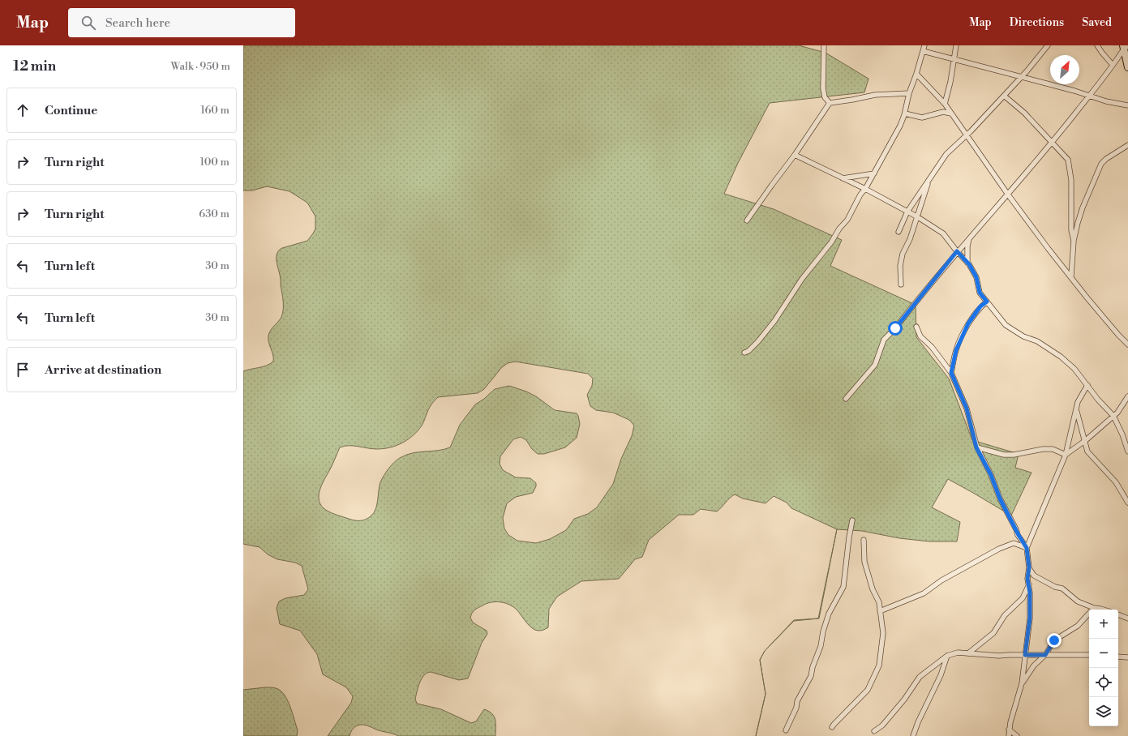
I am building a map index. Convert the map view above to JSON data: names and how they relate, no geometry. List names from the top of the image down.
{
  "north": "top right",
  "page": {
    "header": "Map",
    "search": "Search here",
    "nav": ["Map", "Directions", "Saved"],
    "heading": ["12 min", "Walk · 950 m"],
    "list": [
      ["Continue", "160 m"],
      ["Turn right", "100 m"],
      ["Turn right", "630 m"],
      ["Turn left", "30 m"],
      ["Turn left", "30 m"],
      "Arrive at destination"
    ],
    "map_buttons": ["+", "−"]
  }
}
